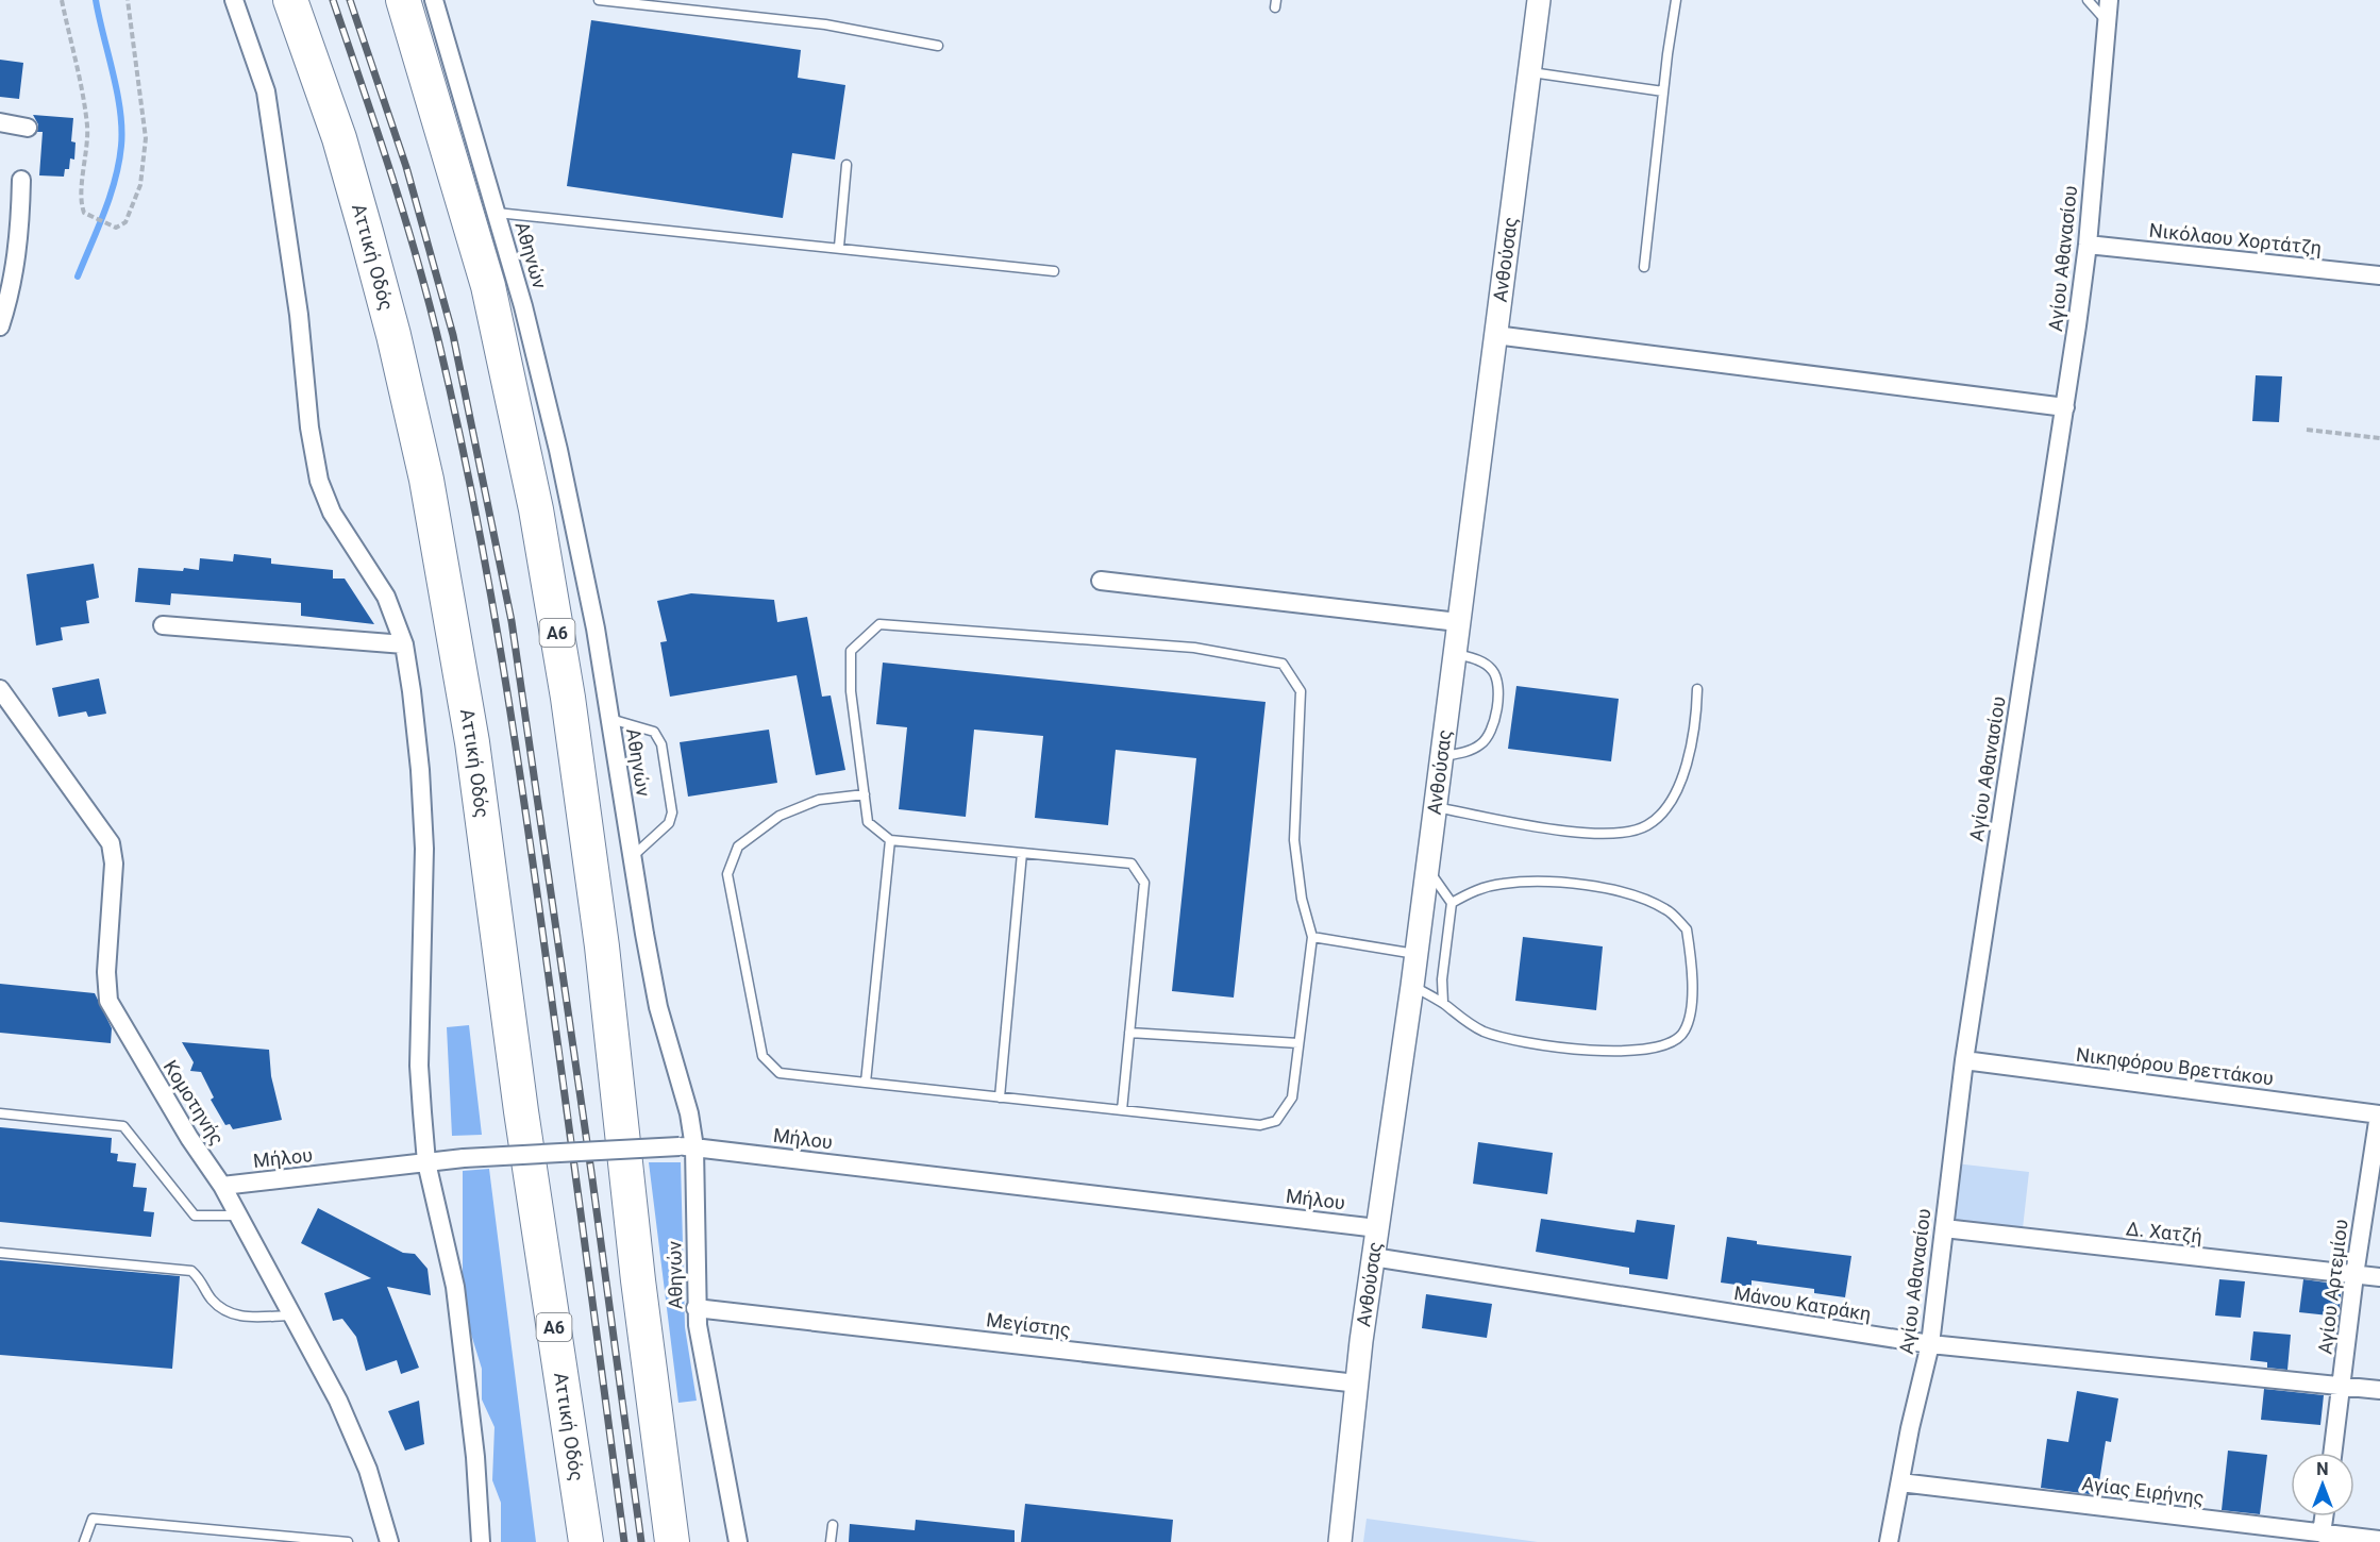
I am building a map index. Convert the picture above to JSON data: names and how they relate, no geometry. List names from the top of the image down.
{
  "streets": {
    "highway": ["Αττική Οδός", "Α6"],
    "street": [
      "Νικόλαου Χορτάτζη",
      "Αθηνών",
      "Ανθούσας",
      "Αγίου Αθανασίου",
      "Νικηφόρου Βρεττάκου",
      "Κομοτηνής",
      "Μήλου",
      "Δ. Χατζή",
      "Αγίου Αρτεμίου",
      "Μάνου Κατράκη",
      "Μεγίστης",
      "Αγίας Ειρήνης"
    ]
  },
  "crossings": [
    ["Νικόλαου Χορτάτζη", "Αγίου Αθανασίου"],
    ["Αθηνών", "Μήλου"],
    ["Αθηνών", "Μεγίστης"],
    ["Ανθούσας", "Μήλου"],
    ["Ανθούσας", "Μάνου Κατράκη"],
    ["Ανθούσας", "Μεγίστης"],
    ["Αγίου Αθανασίου", "Νικηφόρου Βρεττάκου"],
    ["Αγίου Αθανασίου", "Δ. Χατζή"],
    ["Αγίου Αθανασίου", "Μάνου Κατράκη"],
    ["Αγίου Αθανασίου", "Αγίας Ειρήνης"],
    ["Νικηφόρου Βρεττάκου", "Αγίου Αρτεμίου"],
    ["Κομοτηνής", "Μήλου"],
    ["Δ. Χατζή", "Αγίου Αρτεμίου"],
    ["Αγίου Αρτεμίου", "Μάνου Κατράκη"]
  ],
  "north": "top"
}
